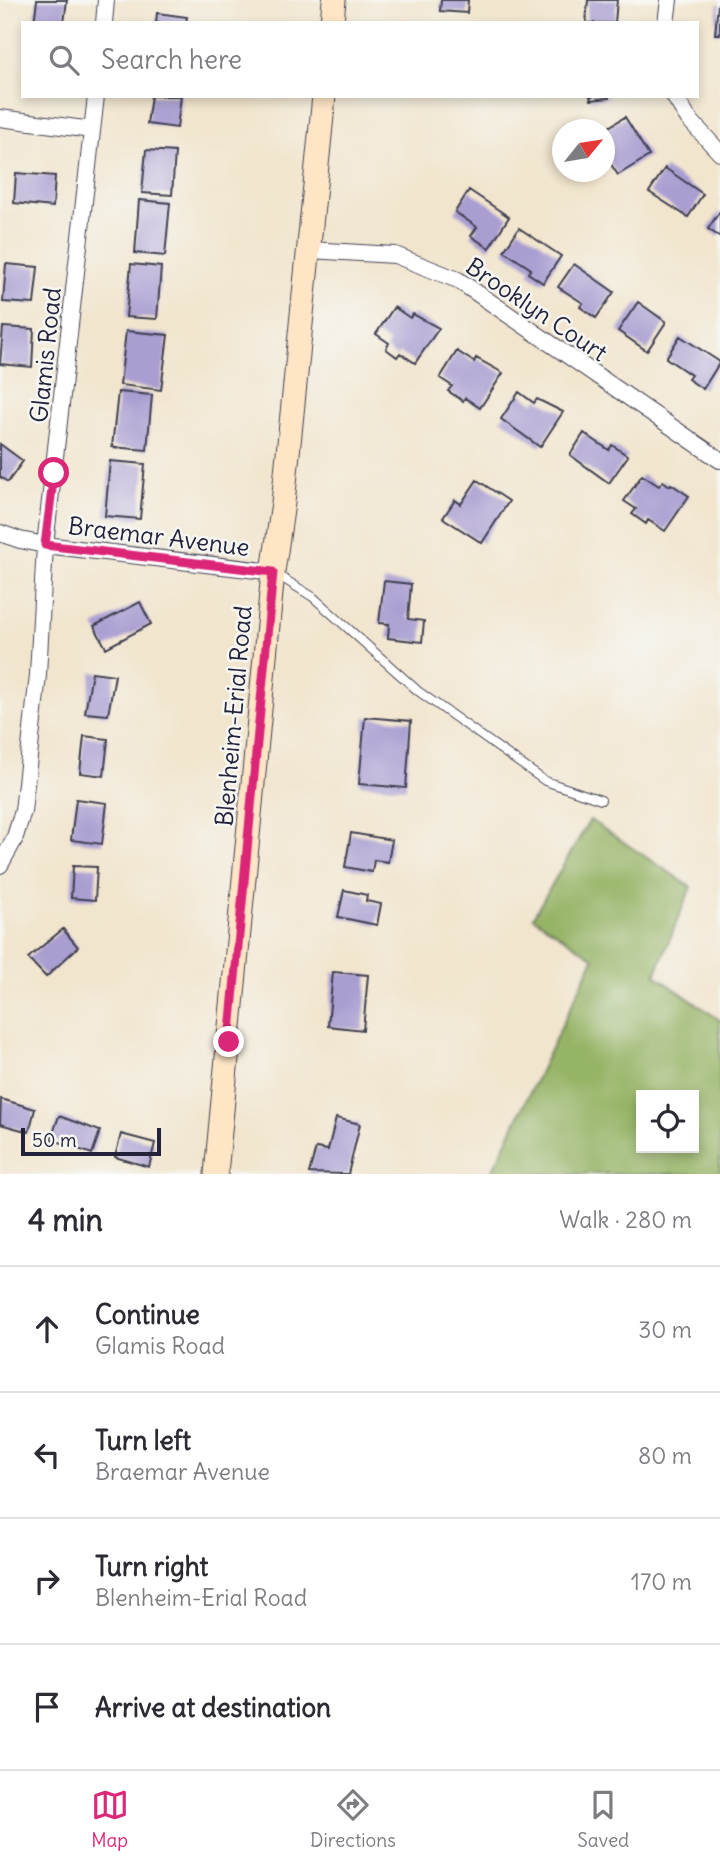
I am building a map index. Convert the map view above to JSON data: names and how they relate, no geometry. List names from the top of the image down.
{
  "streets": {
    "main road": ["Blenheim-Erial Road"],
    "street": ["Brooklyn Court", "Glamis Road", "Braemar Avenue"]
  },
  "crossings": [
    ["Brooklyn Court", "Blenheim-Erial Road"],
    ["Glamis Road", "Braemar Avenue"],
    ["Braemar Avenue", "Blenheim-Erial Road"]
  ],
  "scale_bar": "50 m",
  "north": "top right",
  "page": {
    "search": "Search here",
    "scale": "50 m",
    "heading": ["4 min", "Walk · 280 m"],
    "list": [
      ["Continue", "Glamis Road", "30 m"],
      ["Turn left", "Braemar Avenue", "80 m"],
      ["Turn right", "Blenheim-Erial Road", "170 m"],
      "Arrive at destination"
    ],
    "nav": ["Map", "Directions", "Saved"]
  }
}
